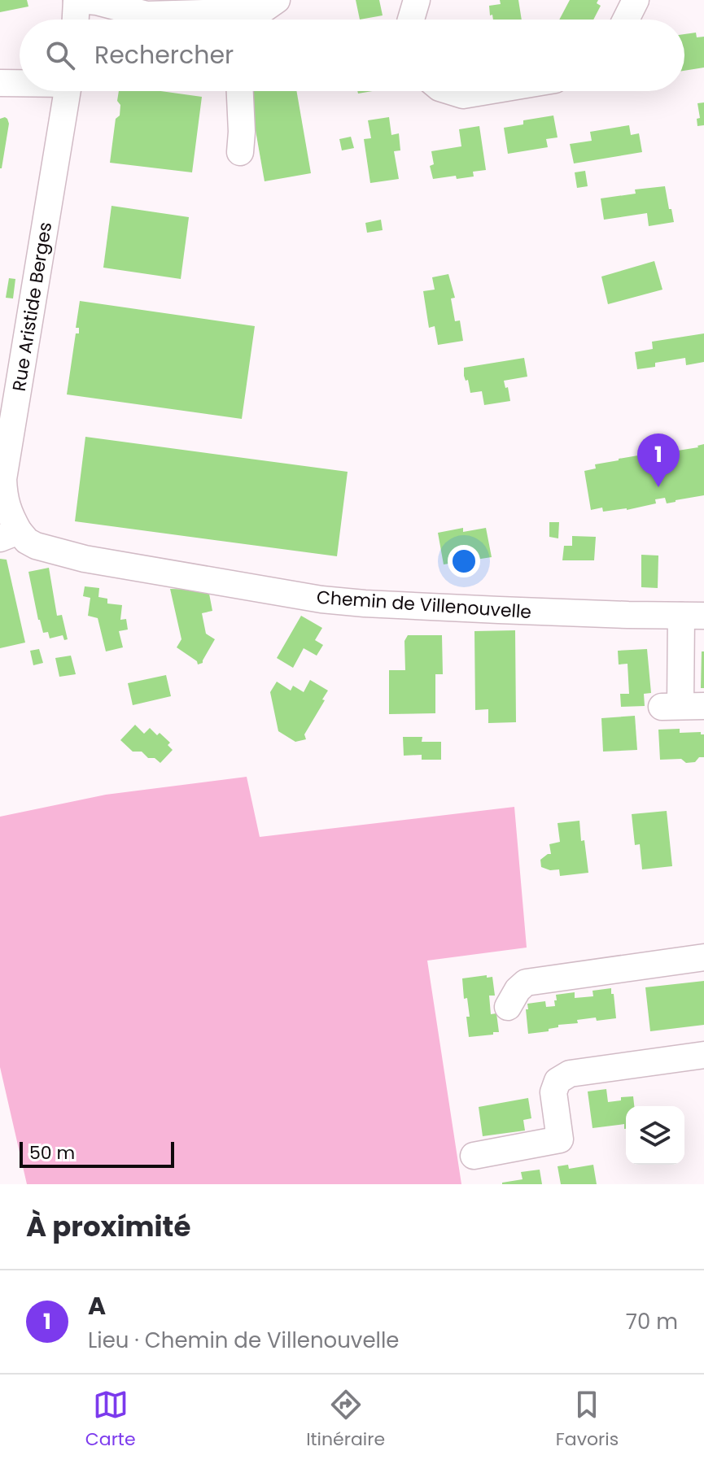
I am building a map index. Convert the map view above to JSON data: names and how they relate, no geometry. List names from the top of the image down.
{
  "streets": {
    "street": ["Rue Aristide Berges", "Chemin de Villenouvelle"]
  },
  "crossings": [
    ["Rue Aristide Berges", "Chemin de Villenouvelle"]
  ],
  "scale_bar": "50 m",
  "page": {
    "search": "Rechercher",
    "pins": "1",
    "scale": "50 m",
    "heading": "À proximité",
    "list": [
      {
        "mark": "1",
        "name": "A",
        "note": "Lieu · Chemin de Villenouvelle",
        "value": "70 m"
      }
    ],
    "nav": ["Carte", "Itinéraire", "Favoris"]
  }
}
